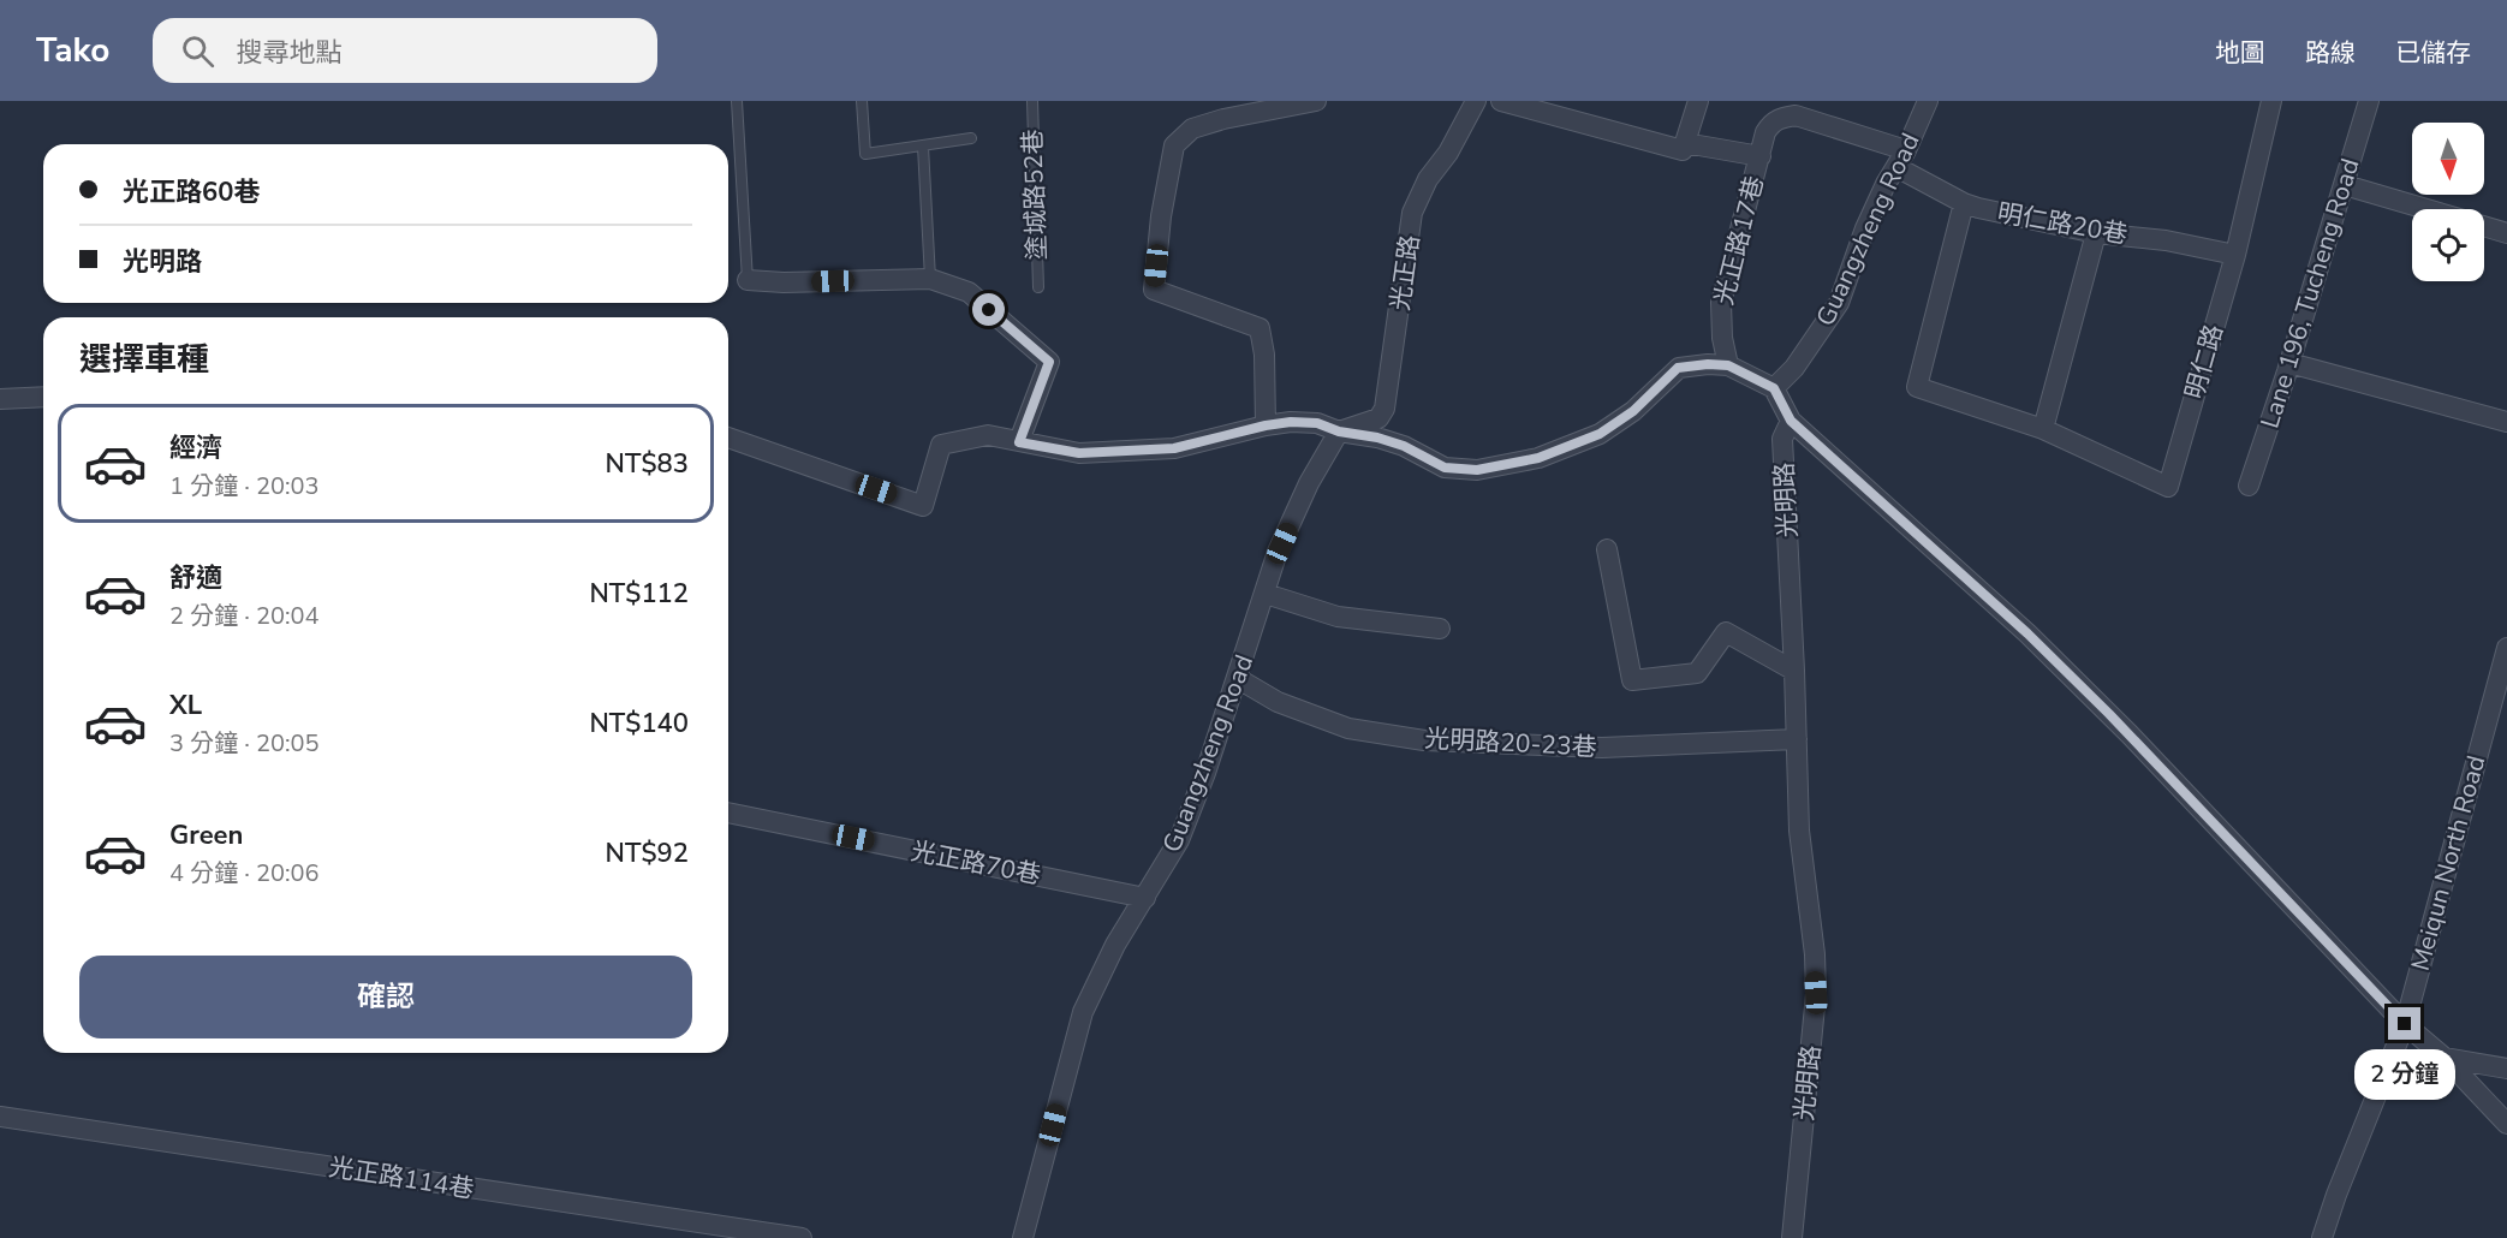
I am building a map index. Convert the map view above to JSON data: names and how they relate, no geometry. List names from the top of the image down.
{
  "streets": {
    "street": [
      "明仁路20巷",
      "Guangzheng Road",
      "光正路17巷",
      "光正路",
      "Lane 196, Tucheng Road",
      "明仁路",
      "光明路",
      "光明路20-23巷",
      "光正路70巷",
      "Meiqun North Road",
      "光正路114巷"
    ],
    "lane": ["塗城路52巷"]
  },
  "crossings": [
    ["明仁路20巷", "Guangzheng Road"],
    ["明仁路20巷", "光正路17巷"],
    ["明仁路20巷", "明仁路"],
    ["Guangzheng Road", "光正路17巷"],
    ["Guangzheng Road", "光正路"],
    ["Guangzheng Road", "光明路20-23巷"],
    ["Guangzheng Road", "光正路70巷"],
    ["光明路", "光明路20-23巷"],
    ["光明路", "Meiqun North Road"]
  ],
  "north": "bottom",
  "page": {
    "header": "Tako",
    "search": "搜尋地點",
    "nav": ["地圖", "路線", "已儲存"],
    "banner": ["光正路60巷", "光明路"],
    "heading": "選擇車種",
    "list": [
      {
        "name": "經濟",
        "note": "1 分鐘 · 20:03",
        "value": "NT$83"
      },
      {
        "name": "舒適",
        "note": "2 分鐘 · 20:04",
        "value": "NT$112"
      },
      {
        "name": "XL",
        "note": "3 分鐘 · 20:05",
        "value": "NT$140"
      },
      {
        "name": "Green",
        "note": "4 分鐘 · 20:06",
        "value": "NT$92"
      }
    ],
    "buttons": "確認",
    "bubble": "2 分鐘"
  }
}
